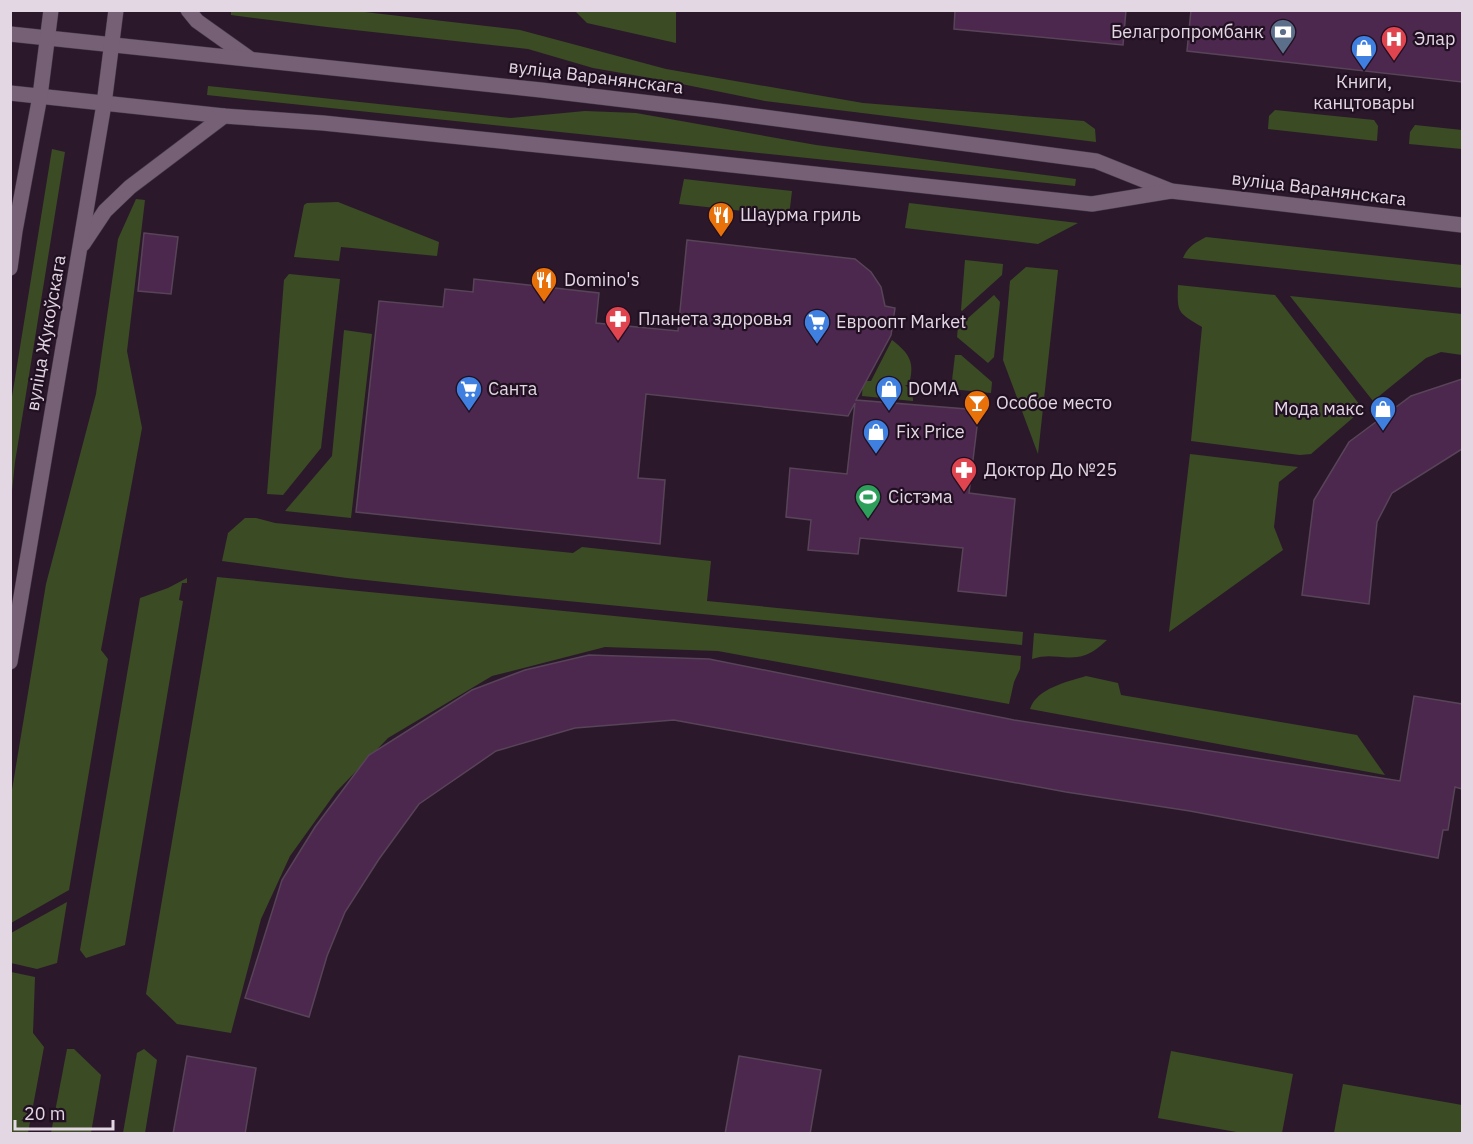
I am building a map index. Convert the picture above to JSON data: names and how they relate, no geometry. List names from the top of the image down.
{
  "streets": {
    "main road": ["вуліца Варанянскага", "вуліца Жукоўскага"]
  },
  "crossings": [
    ["вуліца Варанянскага", "вуліца Жукоўскага"]
  ],
  "places": {
    "bank": ["Белагропромбанк"],
    "hospital": ["Элар"],
    "shop": [
      "Книги, канцтовары",
      "DOMA",
      "Мода макс",
      "Fix Price"
    ],
    "restaurant": ["Шаурма гриль", "Domino's"],
    "pharmacy": ["Планета здоровья", "Доктор До №25"],
    "supermarket": ["Евроопт Market", "Санта"],
    "bar": ["Особое место"],
    "sports": ["Сістэма"]
  },
  "scale_bar": "20 m"
}
